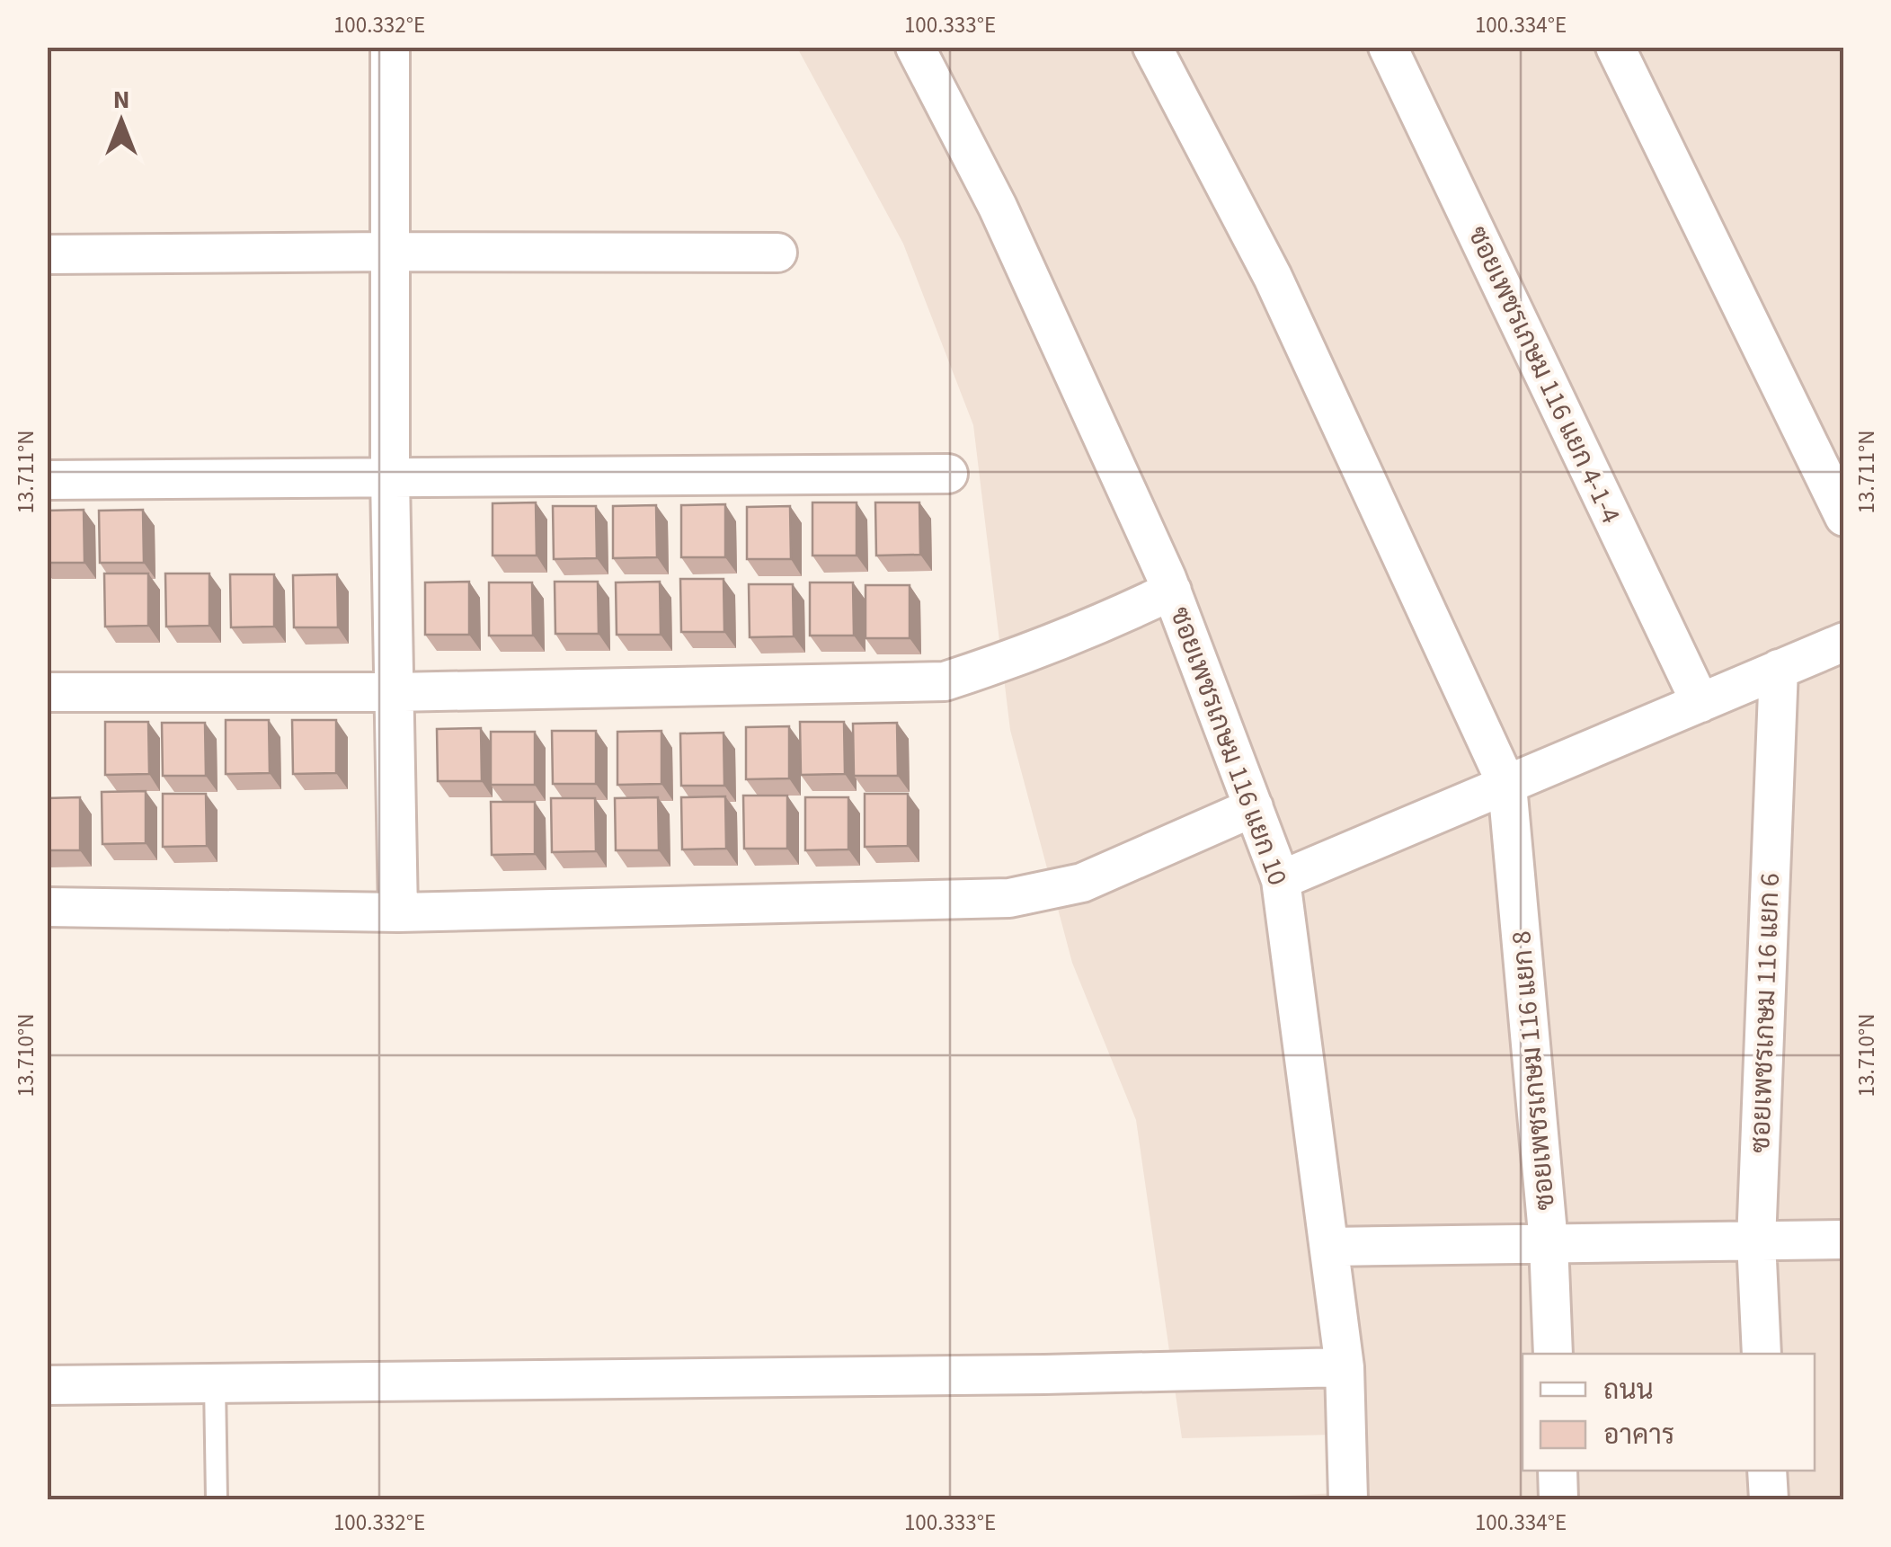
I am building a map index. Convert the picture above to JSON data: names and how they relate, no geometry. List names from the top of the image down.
{
  "streets": {
    "street": [
      "ซอยเพชรเกษม 116 แยก 4-1-4",
      "ซอยเพชรเกษม 116 แยก 10",
      "ซอยเพชรเกษม 116 แยก 6",
      "ซอยเพชรเกษม 116 แยก 8"
    ]
  },
  "legend": ["ถนน", "อาคาร"],
  "north": "top",
  "coordinates": [
    "100.332°E",
    "100.333°E",
    "100.334°E",
    "13.711°N",
    "13.710°N"
  ]
}
